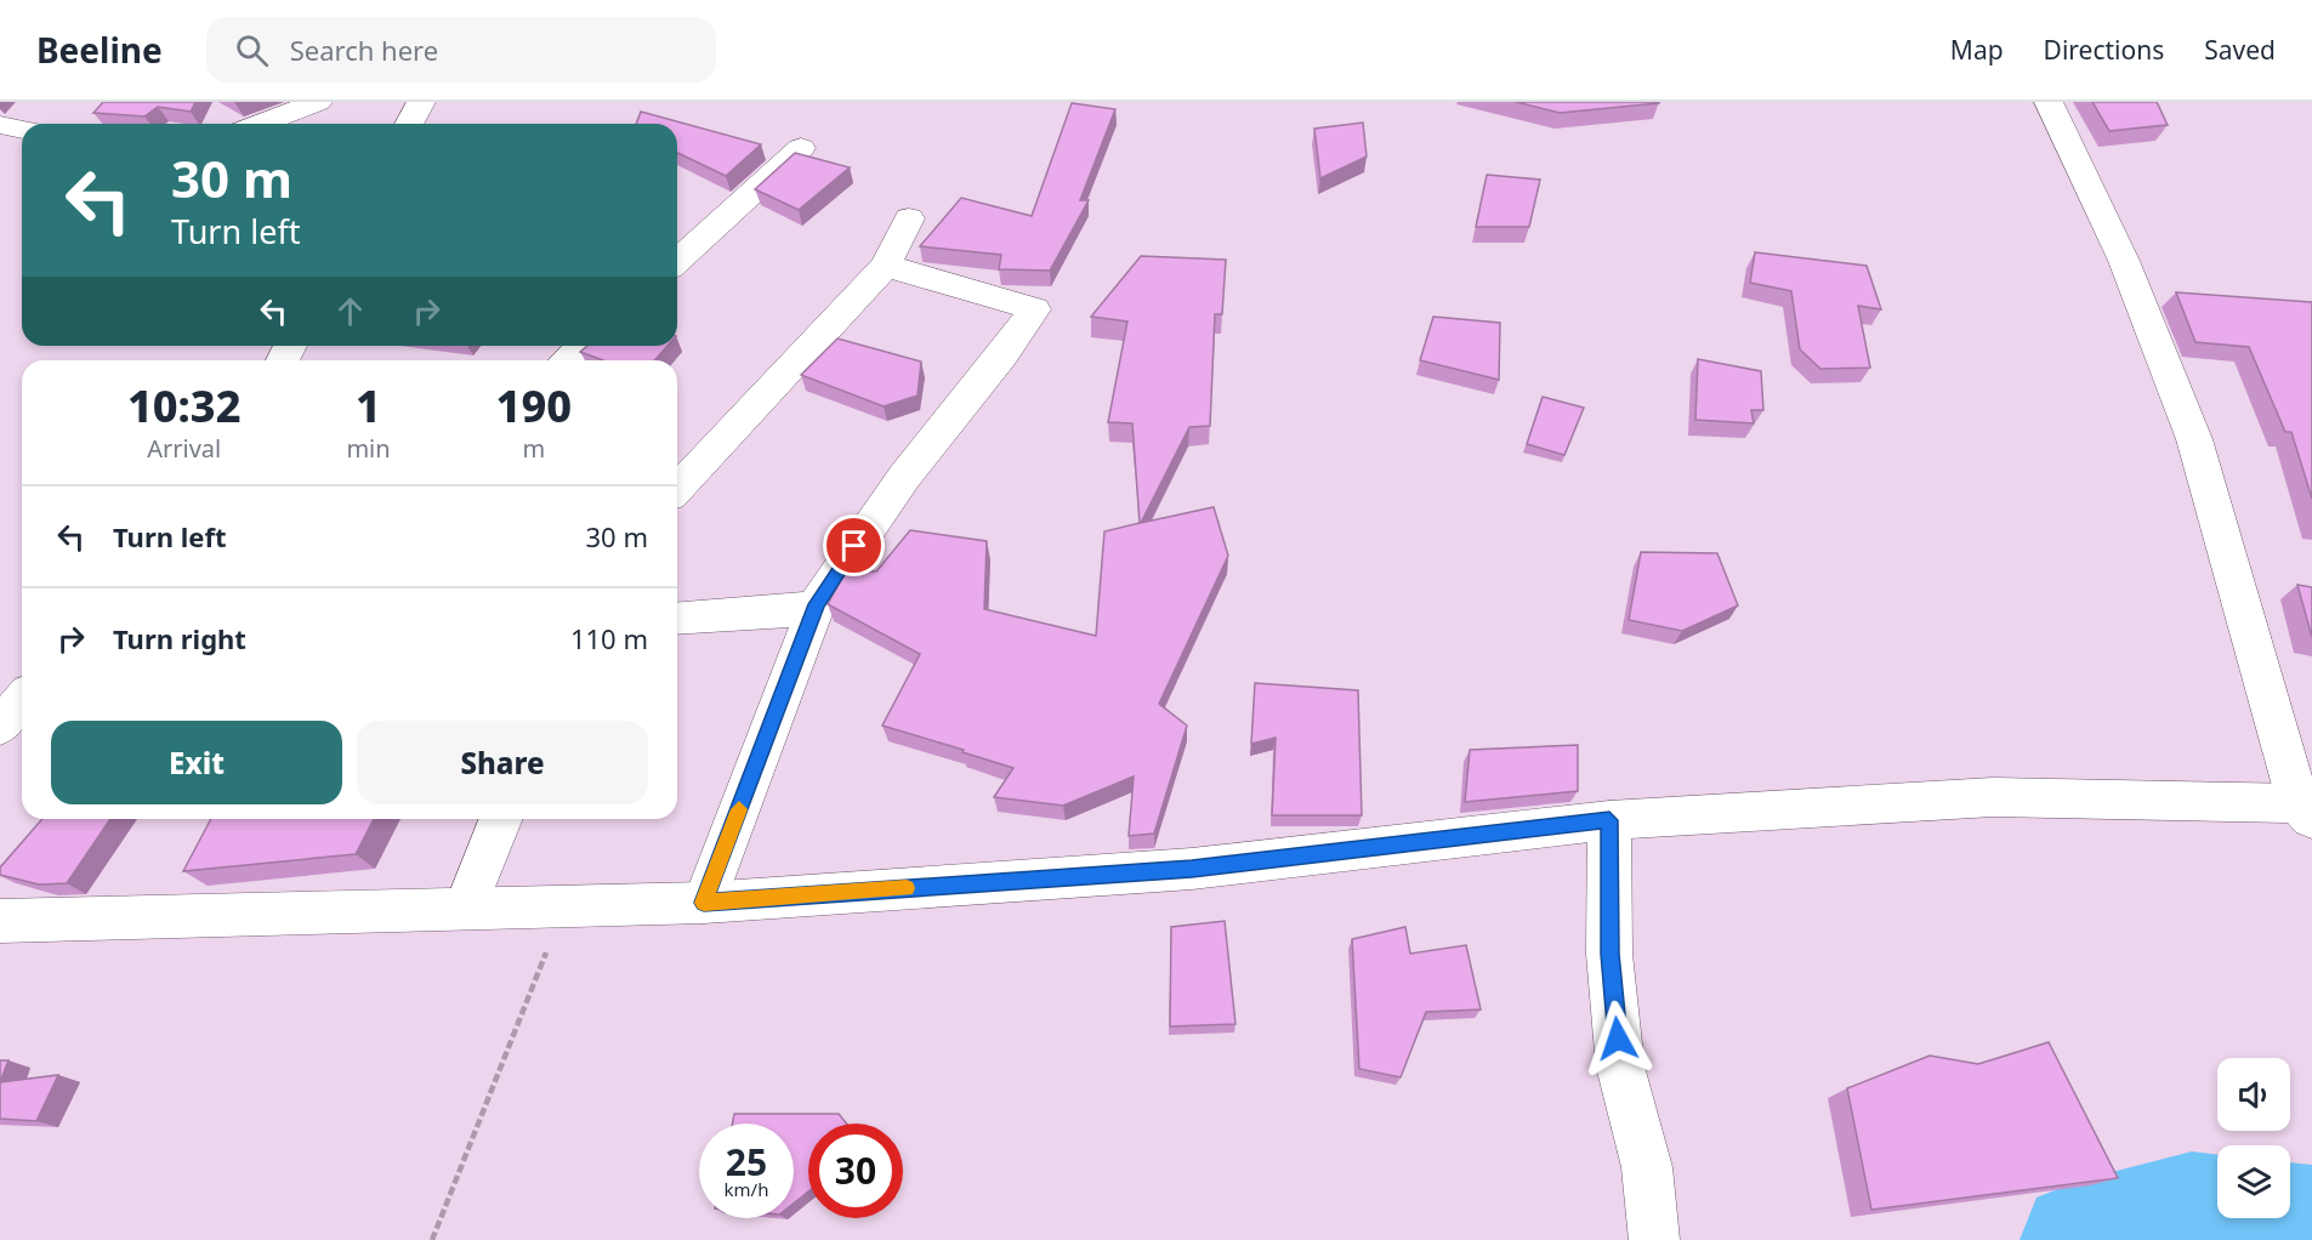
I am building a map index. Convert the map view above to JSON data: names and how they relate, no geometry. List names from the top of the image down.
{
  "page": {
    "header": "Beeline",
    "search": "Search here",
    "nav": ["Map", "Directions", "Saved"],
    "turn": ["30 m", "Turn left"],
    "eta": [
      "10:32",
      "Arrival",
      "1",
      "min",
      "190",
      "m"
    ],
    "list": [
      {
        "name": "Turn left",
        "value": "30 m"
      },
      {
        "name": "Turn right",
        "value": "110 m"
      }
    ],
    "buttons": ["Exit", "Share"],
    "speed": "25 km/h",
    "limit": "30"
  }
}
